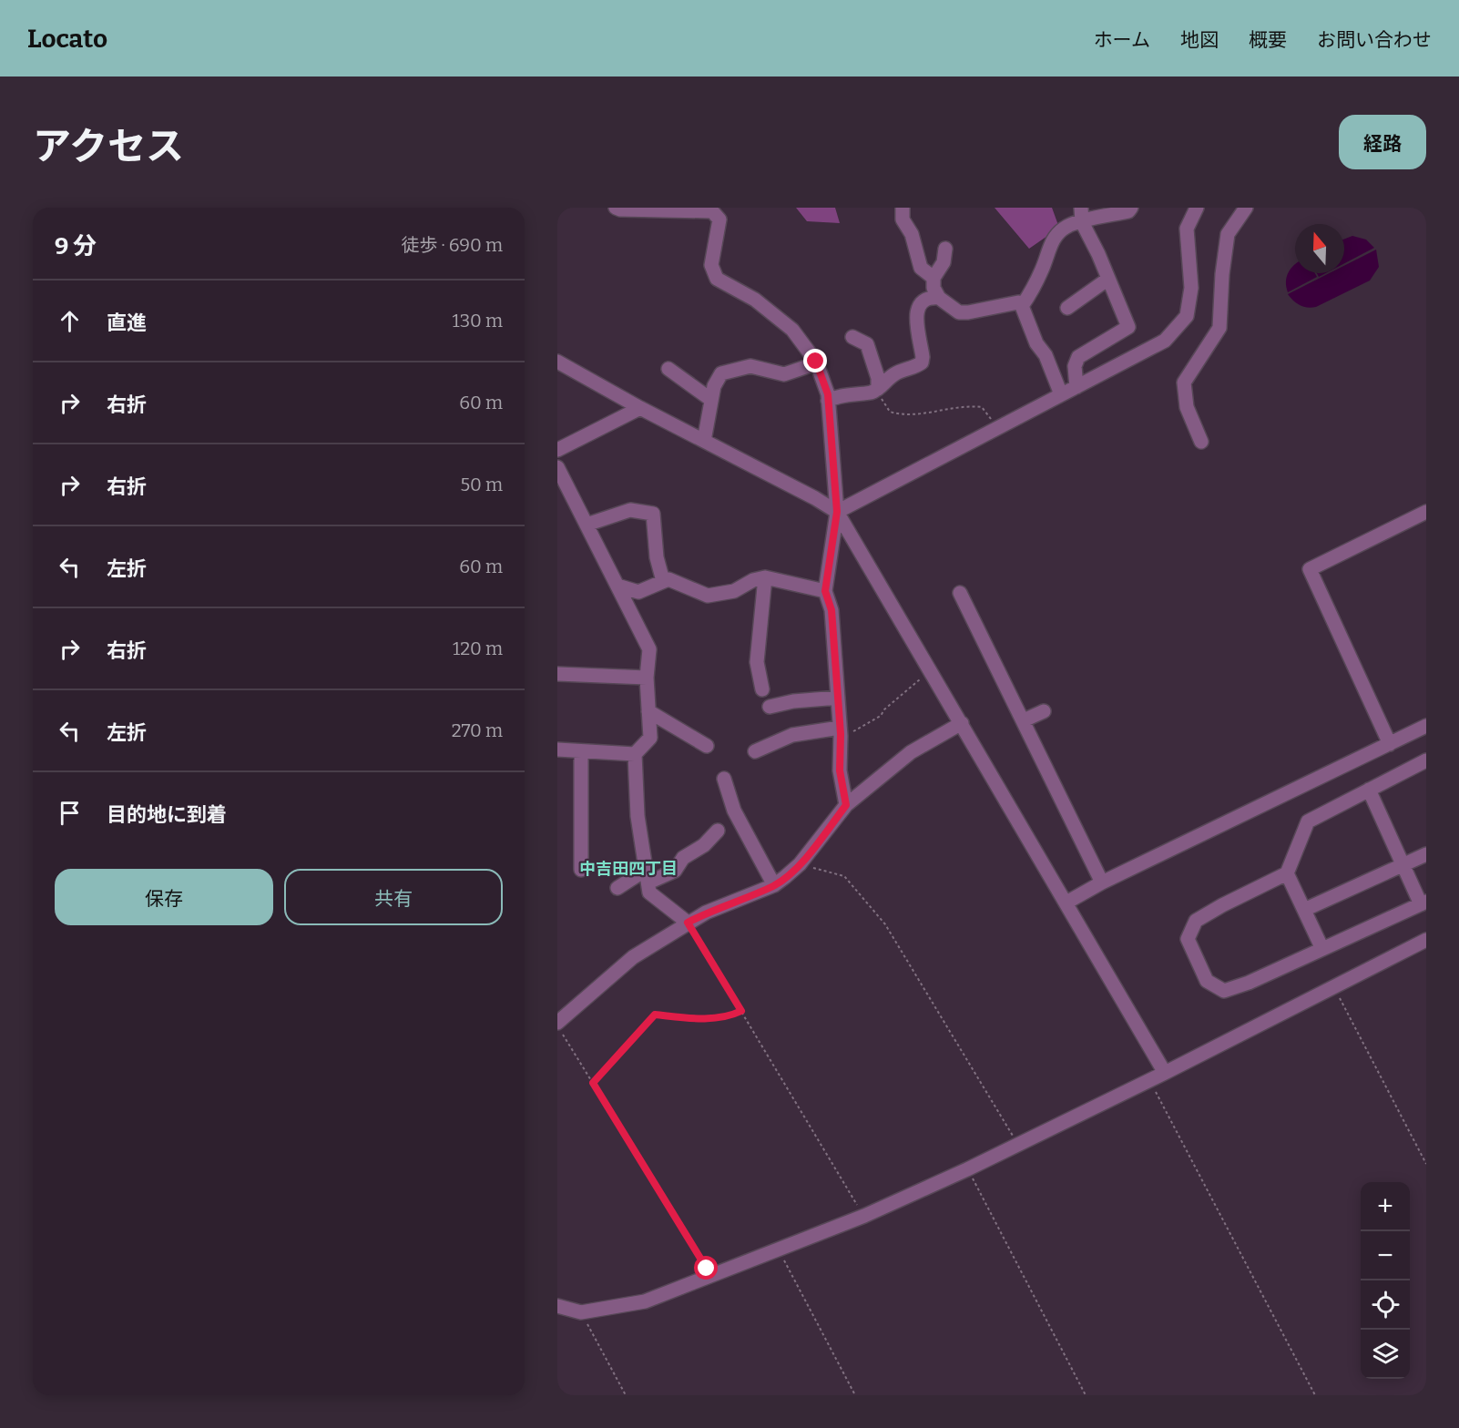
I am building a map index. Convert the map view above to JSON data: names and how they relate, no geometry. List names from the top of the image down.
{
  "districts": ["中吉田四丁目"],
  "north": "top",
  "page": {
    "header": "Locato",
    "nav": [
      "ホーム",
      "地図",
      "概要",
      "お問い合わせ"
    ],
    "title": "アクセス",
    "buttons": [
      "経路",
      ["保存", "共有"]
    ],
    "heading": ["9 分", "徒歩 · 690 m"],
    "list": [
      ["直進", "130 m"],
      ["右折", "60 m"],
      ["右折", "50 m"],
      ["左折", "60 m"],
      ["右折", "120 m"],
      ["左折", "270 m"],
      "目的地に到着"
    ],
    "map_buttons": ["+", "−"]
  }
}
